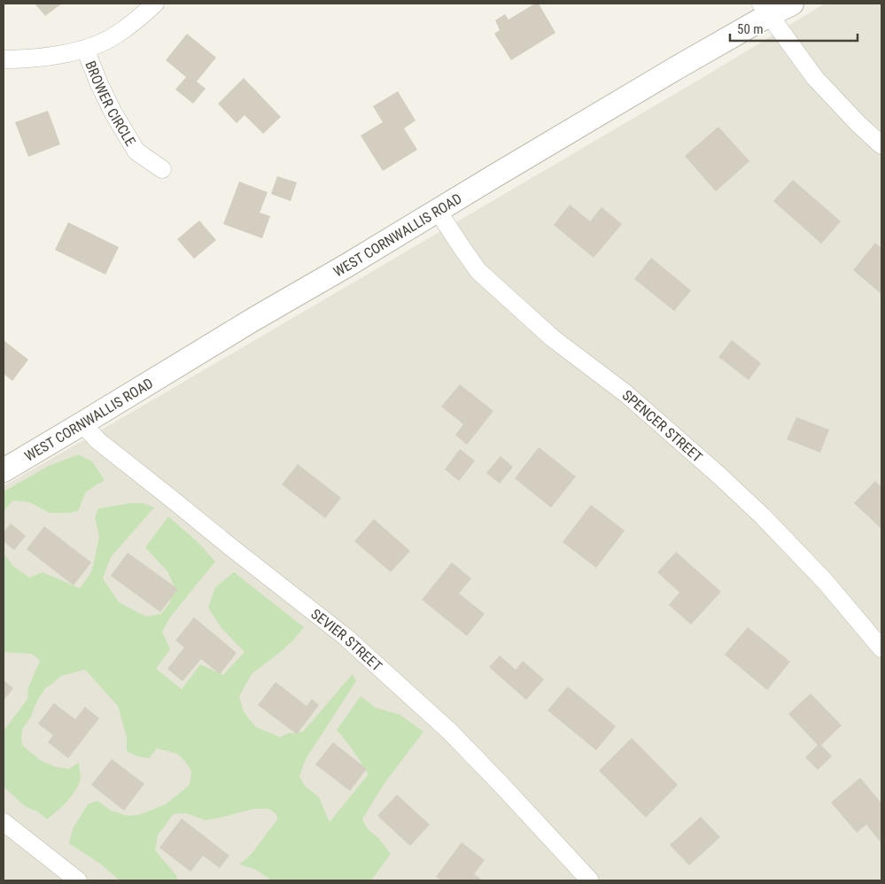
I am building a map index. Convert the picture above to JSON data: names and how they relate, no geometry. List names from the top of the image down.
{
  "streets": {
    "street": [
      "BROWER CIRCLE",
      "WEST CORNWALLIS ROAD",
      "SPENCER STREET",
      "SEVIER STREET"
    ]
  },
  "crossings": [
    ["WEST CORNWALLIS ROAD", "SPENCER STREET"],
    ["WEST CORNWALLIS ROAD", "SEVIER STREET"]
  ],
  "scale_bar": "50 m"
}
